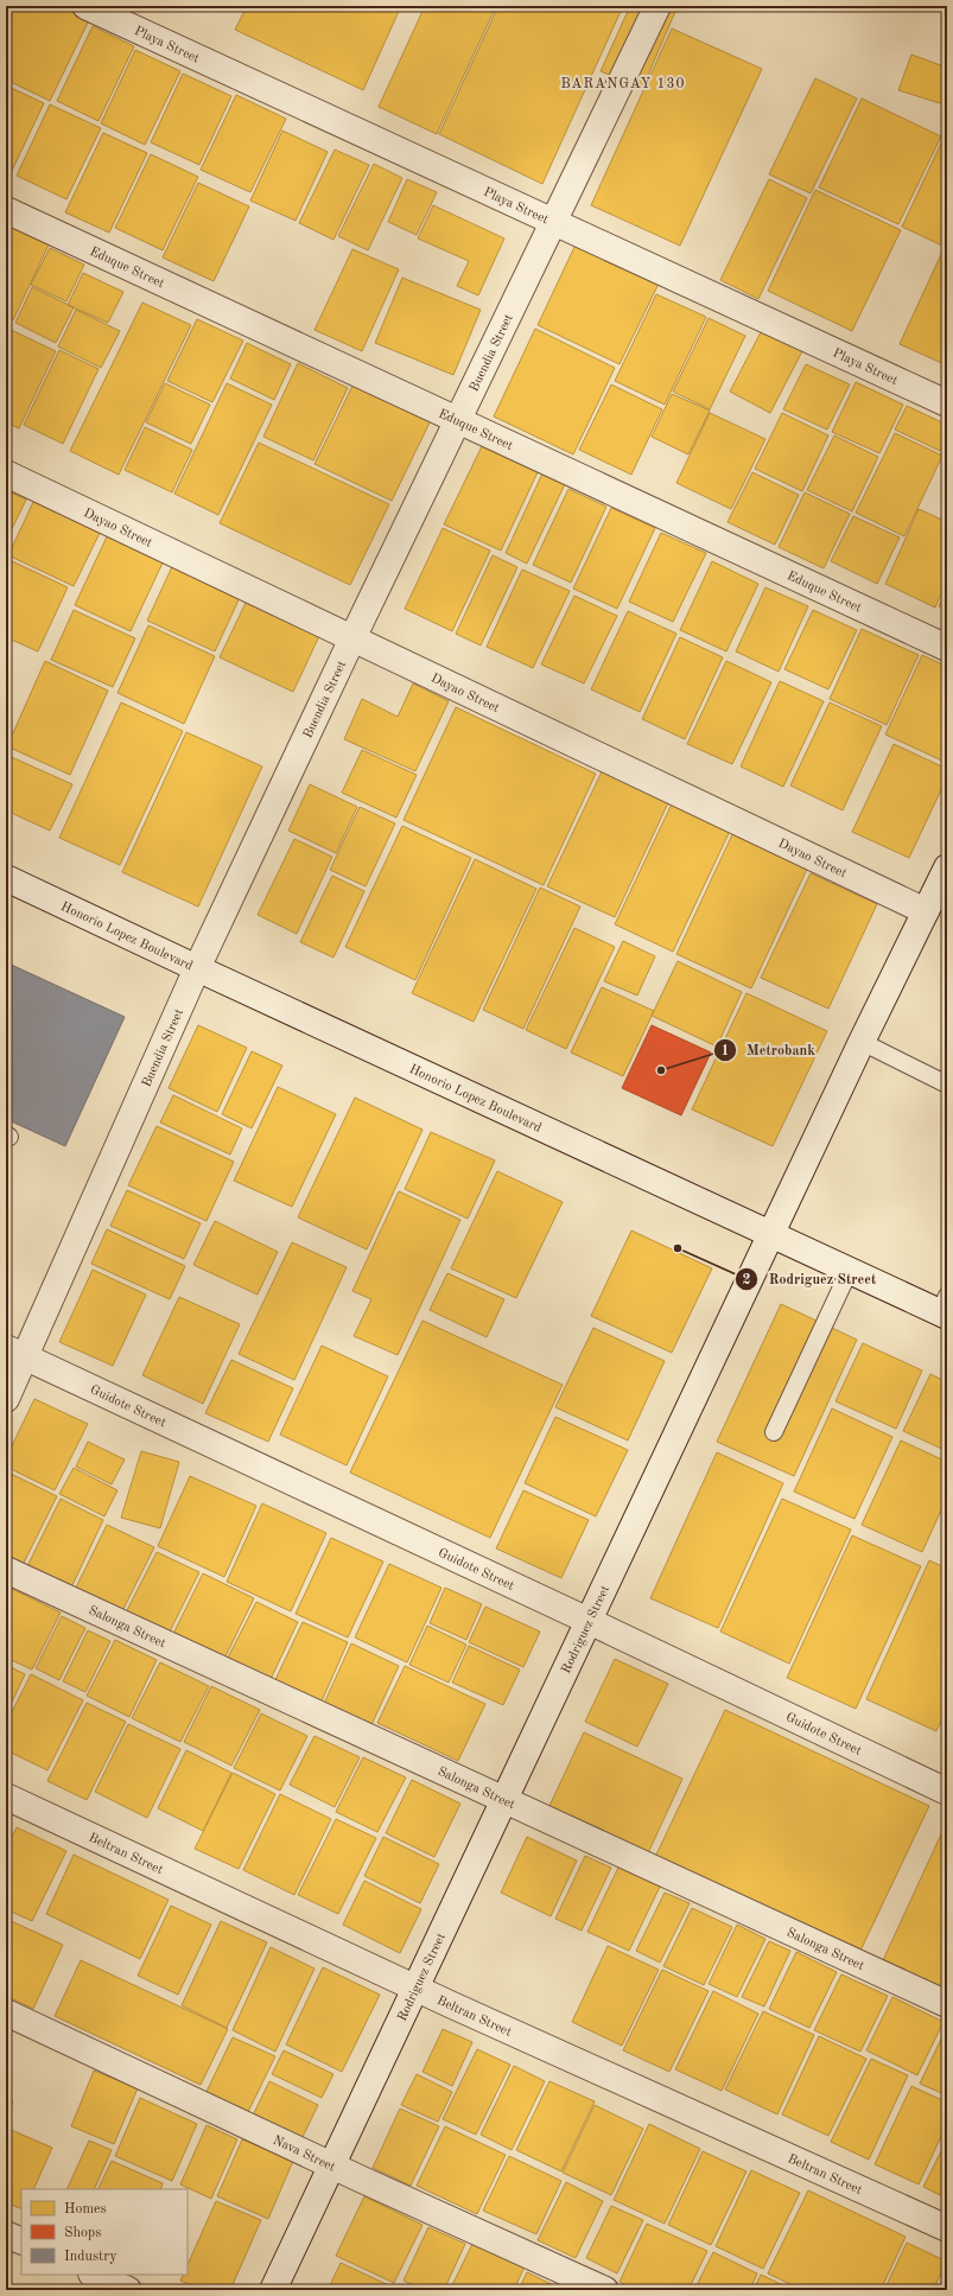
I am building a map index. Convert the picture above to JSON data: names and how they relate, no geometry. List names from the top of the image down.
{
  "streets": {
    "street": [
      "Playa Street",
      "Eduque Street",
      "Buendia Street",
      "Dayao Street",
      "Honorio Lopez Boulevard",
      "Guidote Street",
      "Salonga Street",
      "Rodriguez Street",
      "Beltran Street",
      "Nava Street"
    ]
  },
  "crossings": [
    ["Playa Street", "Buendia Street"],
    ["Eduque Street", "Buendia Street"],
    ["Buendia Street", "Dayao Street"],
    ["Buendia Street", "Honorio Lopez Boulevard"],
    ["Buendia Street", "Guidote Street"],
    ["Dayao Street", "Rodriguez Street"],
    ["Honorio Lopez Boulevard", "Rodriguez Street"],
    ["Guidote Street", "Rodriguez Street"],
    ["Salonga Street", "Rodriguez Street"],
    ["Rodriguez Street", "Beltran Street"],
    ["Rodriguez Street", "Nava Street"]
  ],
  "districts": ["BARANGAY 130"],
  "places": ["Metrobank", "Rodriguez Street"],
  "legend": ["Homes", "Shops", "Industry"]
}
